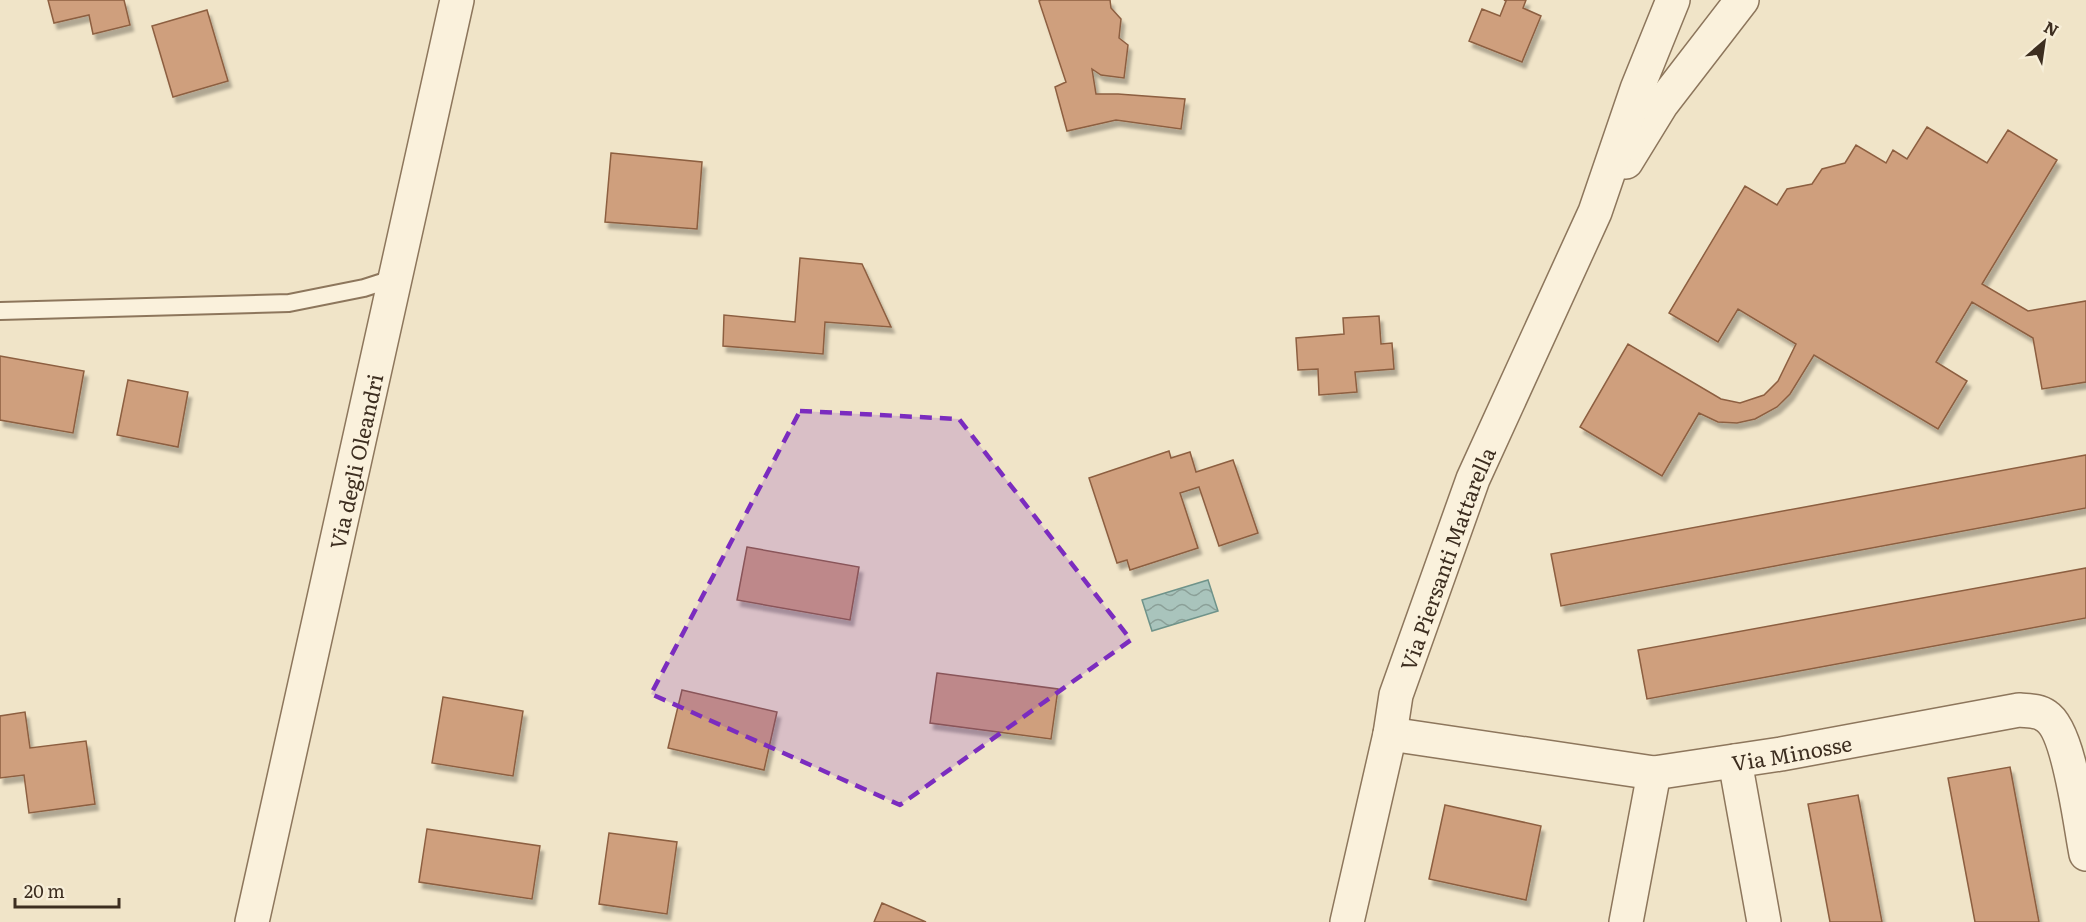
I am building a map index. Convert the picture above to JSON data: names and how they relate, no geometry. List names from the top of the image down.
{
  "streets": {
    "street": ["Via degli Oleandri", "Via Piersanti Mattarella", "Via Minosse"]
  },
  "crossings": [
    ["Via Piersanti Mattarella", "Via Minosse"]
  ],
  "scale_bar": "20 m",
  "north": "top right"
}
